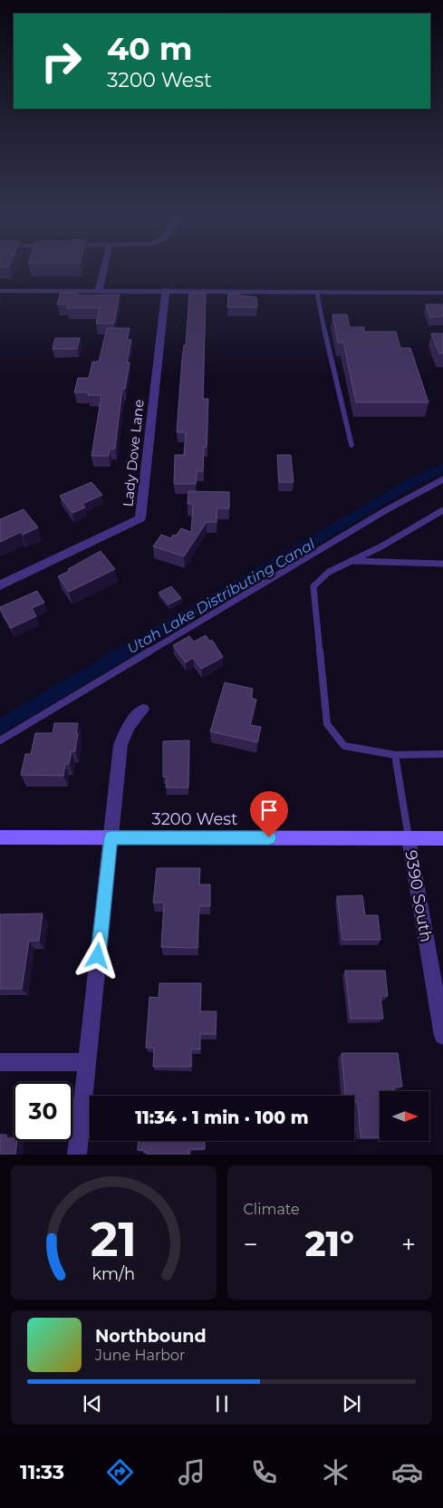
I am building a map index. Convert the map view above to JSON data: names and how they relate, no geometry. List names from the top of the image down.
{
  "streets": {
    "street": ["Lady Dove Lane", "3200 West", "9390 South"]
  },
  "crossings": [
    ["3200 West", "9390 South"]
  ],
  "water": ["Utah Lake Distributing Canal"],
  "north": "right",
  "page": {
    "turn": ["40 m", "3200 West"],
    "limit": "30",
    "trip": "11:34 · 1 min · 100 m",
    "tile": "Climate",
    "heat": ["−", "21°", "+"],
    "song": ["Northbound", "June Harbor"],
    "tabs": "11:33",
    "gauge": ["21", "km/h"]
  }
}
